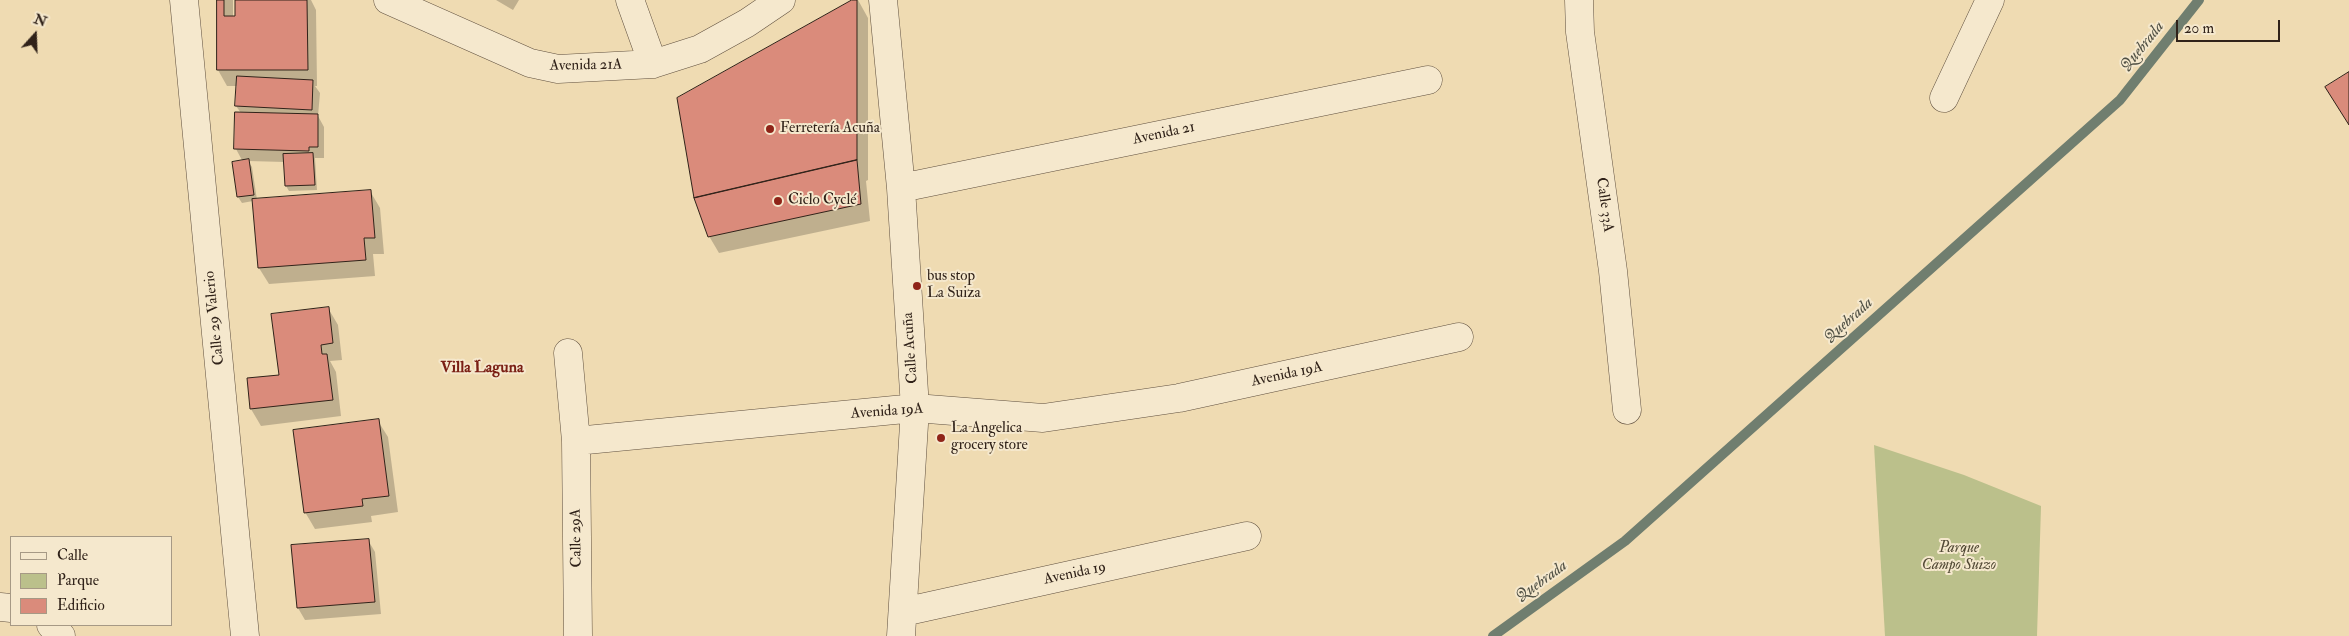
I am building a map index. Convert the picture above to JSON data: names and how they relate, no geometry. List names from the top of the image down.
{
  "streets": {
    "street": [
      "Avenida 21A",
      "Avenida 21",
      "Calle 33A",
      "Calle 29 Valerio",
      "Calle Acuña",
      "Avenida 19A",
      "Calle 29A",
      "Avenida 19"
    ]
  },
  "crossings": [
    ["Avenida 21", "Calle Acuña"],
    ["Calle Acuña", "Avenida 19A"],
    ["Calle Acuña", "Avenida 19"],
    ["Avenida 19A", "Calle 29A"]
  ],
  "districts": ["Villa Laguna"],
  "water": ["Quebrada"],
  "parks": ["Parque Campo Suizo"],
  "places": [
    "Ferretería Acuña",
    "Ciclo Cyclé",
    "bus stop La Suiza",
    "La Angelica grocery store"
  ],
  "legend": ["Calle", "Parque", "Edificio"],
  "scale_bar": "20 m",
  "north": "top"
}
